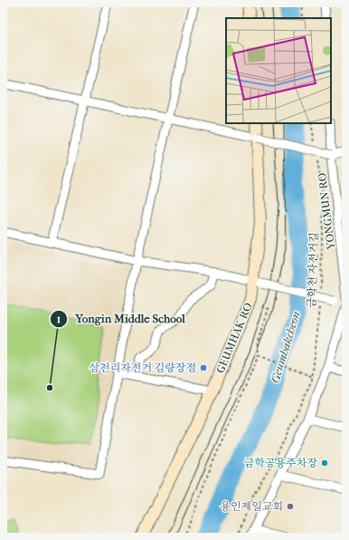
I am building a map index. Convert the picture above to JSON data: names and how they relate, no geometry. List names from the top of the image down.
{
  "streets": {
    "main road": ["GEUMHAK-RO"],
    "street": ["YONGMUN-RO"],
    "path": ["금학천 자전거길"]
  },
  "water": ["Geumhakcheon"],
  "places": [
    "삼천리자전거 김량장점",
    "Yongin Middle School",
    "금학공용주차장",
    "용인제일교회"
  ]
}
